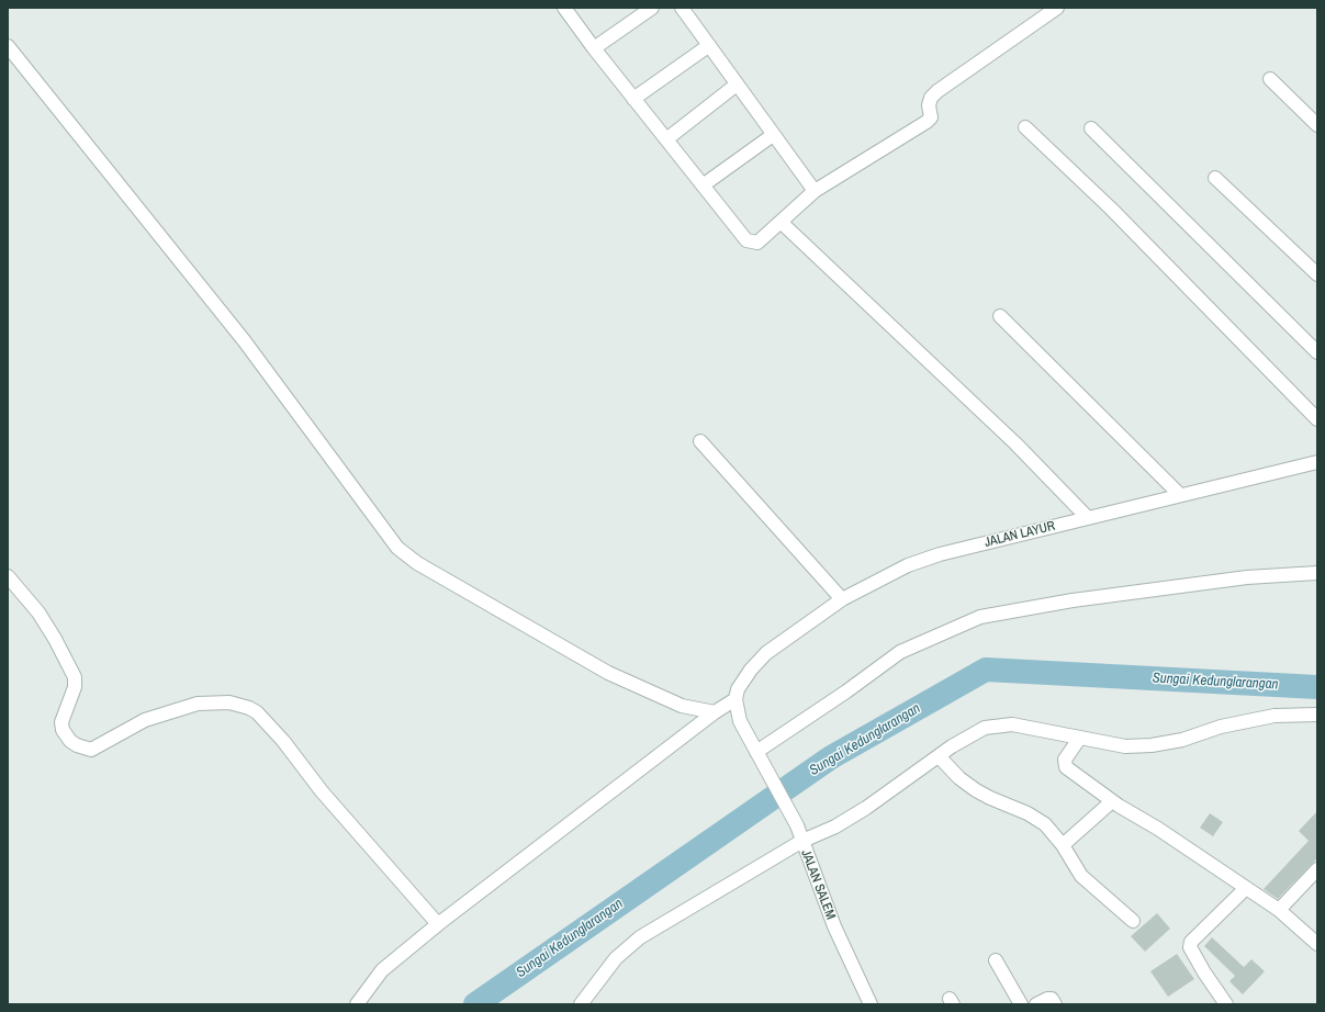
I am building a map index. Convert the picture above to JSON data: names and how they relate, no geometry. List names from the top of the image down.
{
  "streets": {
    "street": ["JALAN LAYUR", "JALAN SALEM"]
  },
  "crossings": [
    ["JALAN LAYUR", "JALAN SALEM"]
  ],
  "water": ["Sungai Kedunglarangan"]
}
